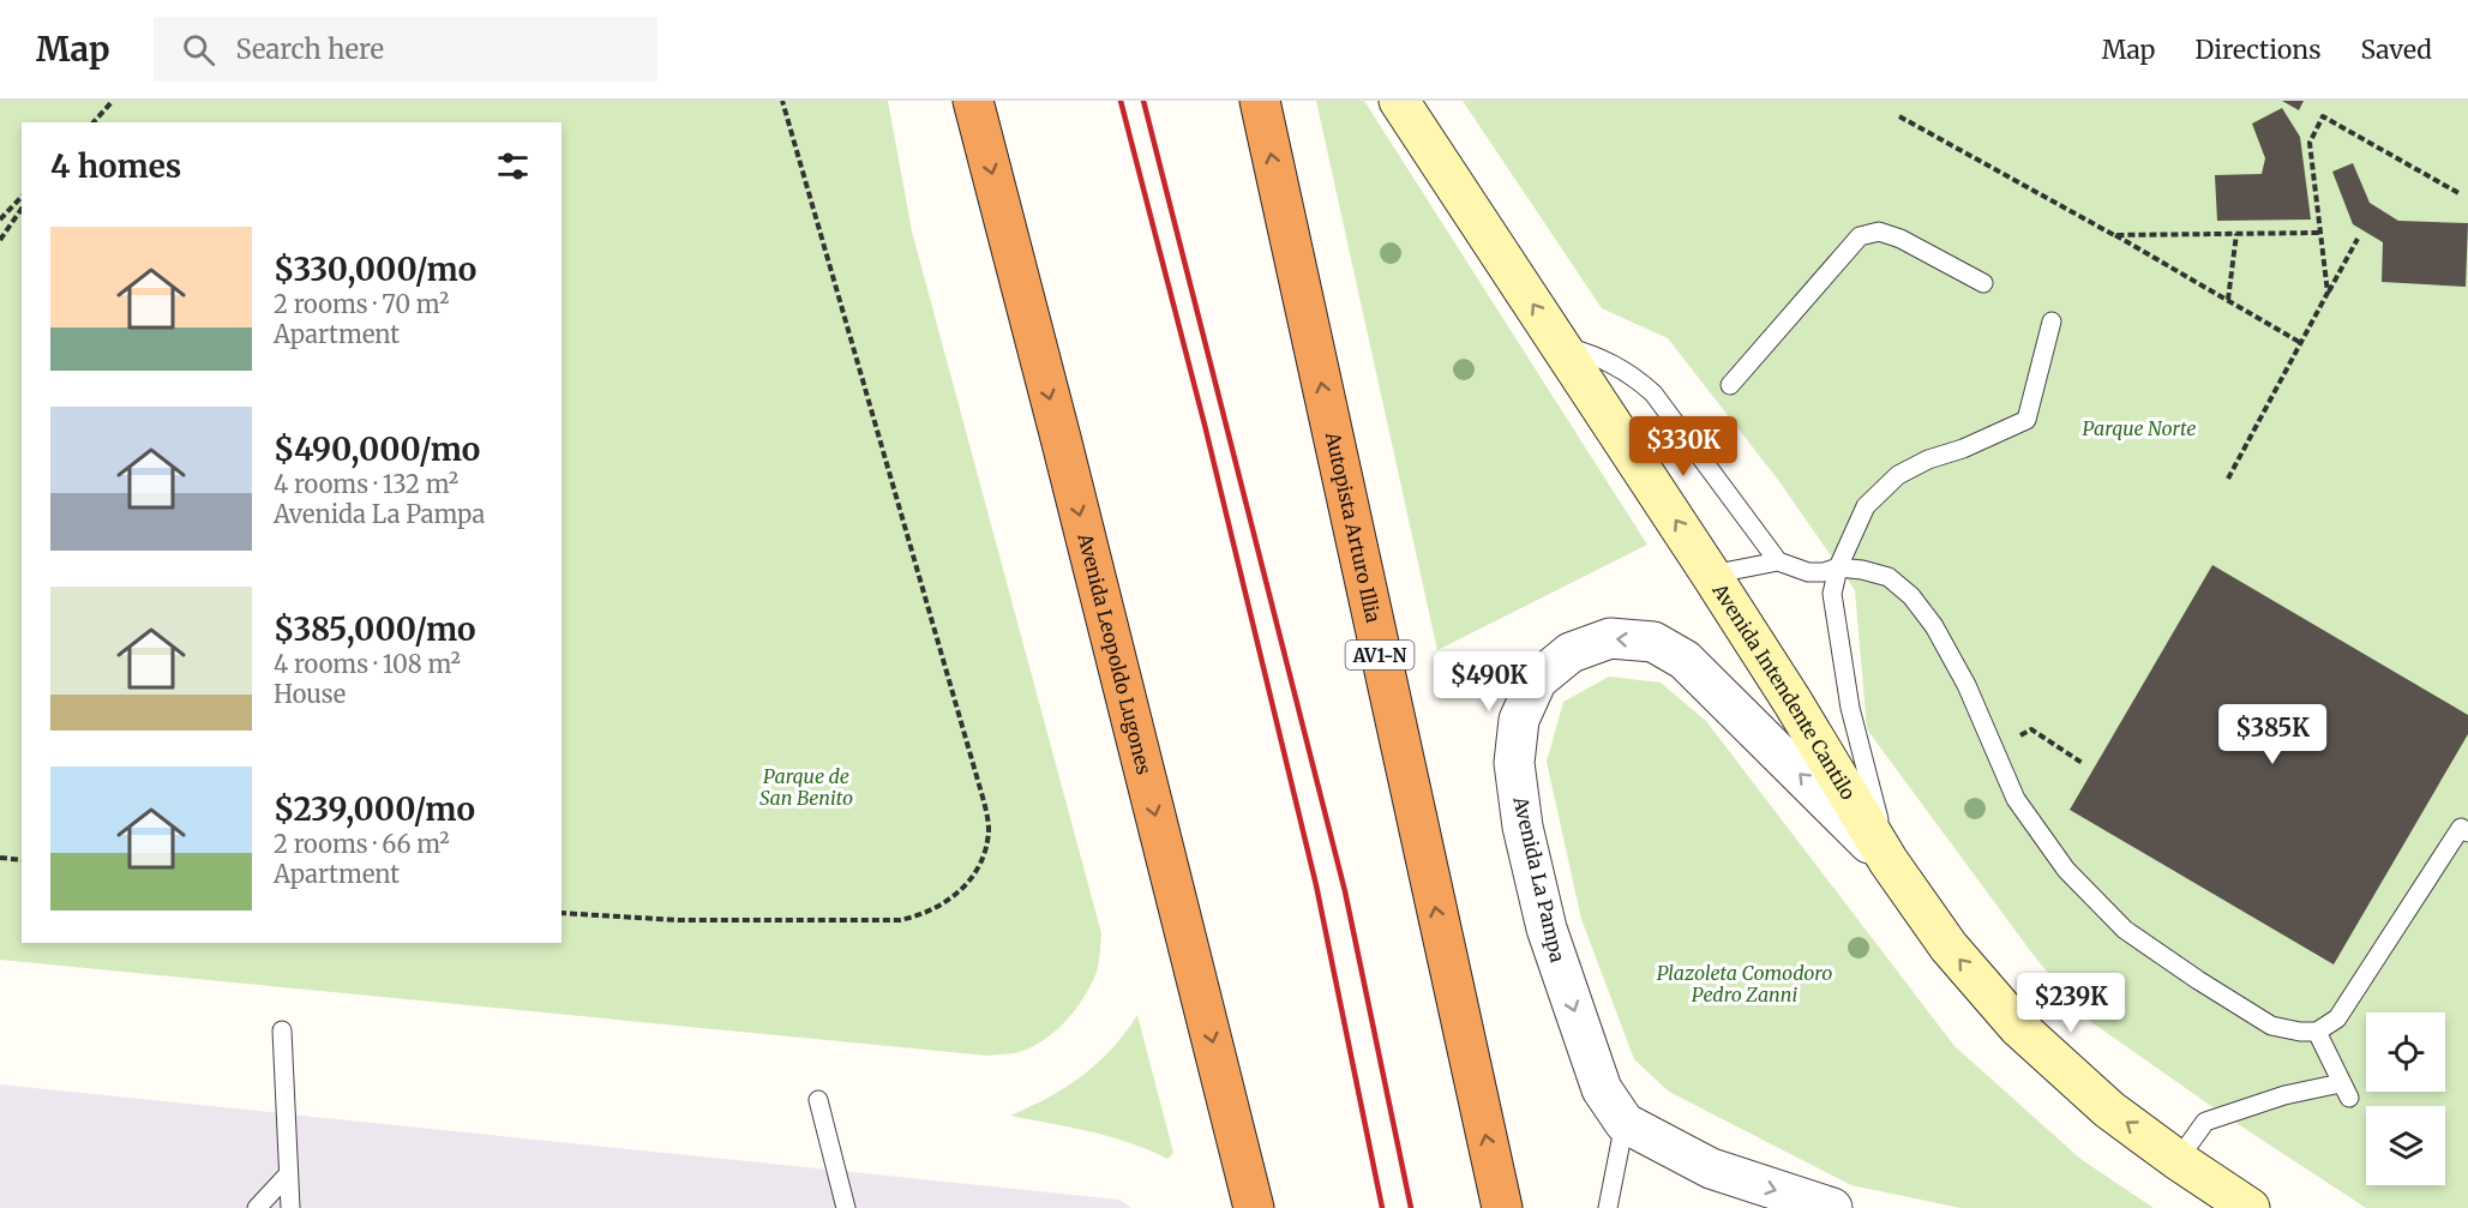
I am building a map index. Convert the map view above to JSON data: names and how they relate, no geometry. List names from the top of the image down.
{
  "streets": {
    "highway": ["Autopista Arturo Illia", "Avenida Leopoldo Lugones", "AV1-N"],
    "main road": ["Avenida Intendente Cantilo"],
    "street": ["Avenida La Pampa"]
  },
  "crossings": [
    ["Avenida Intendente Cantilo", "Avenida La Pampa"]
  ],
  "one_way": ["Autopista Arturo Illia", "Avenida Leopoldo Lugones", "Avenida Intendente Cantilo"],
  "parks": ["Parque Norte", "Parque de San Benito", "Plazoleta Comodoro Pedro Zanni"],
  "page": {
    "header": "Map",
    "search": "Search here",
    "nav": ["Map", "Directions", "Saved"],
    "heading": "4 homes",
    "list": [
      {
        "name": "$330,000/mo",
        "note": "2 rooms · 70 m² · Apartment"
      },
      {
        "name": "$490,000/mo",
        "note": "4 rooms · 132 m² · Avenida La Pampa"
      },
      {
        "name": "$385,000/mo",
        "note": "4 rooms · 108 m² · House"
      },
      {
        "name": "$239,000/mo",
        "note": "2 rooms · 66 m² · Apartment"
      }
    ],
    "price": [
      "$330K",
      "$490K",
      "$385K",
      "$239K"
    ]
  }
}
